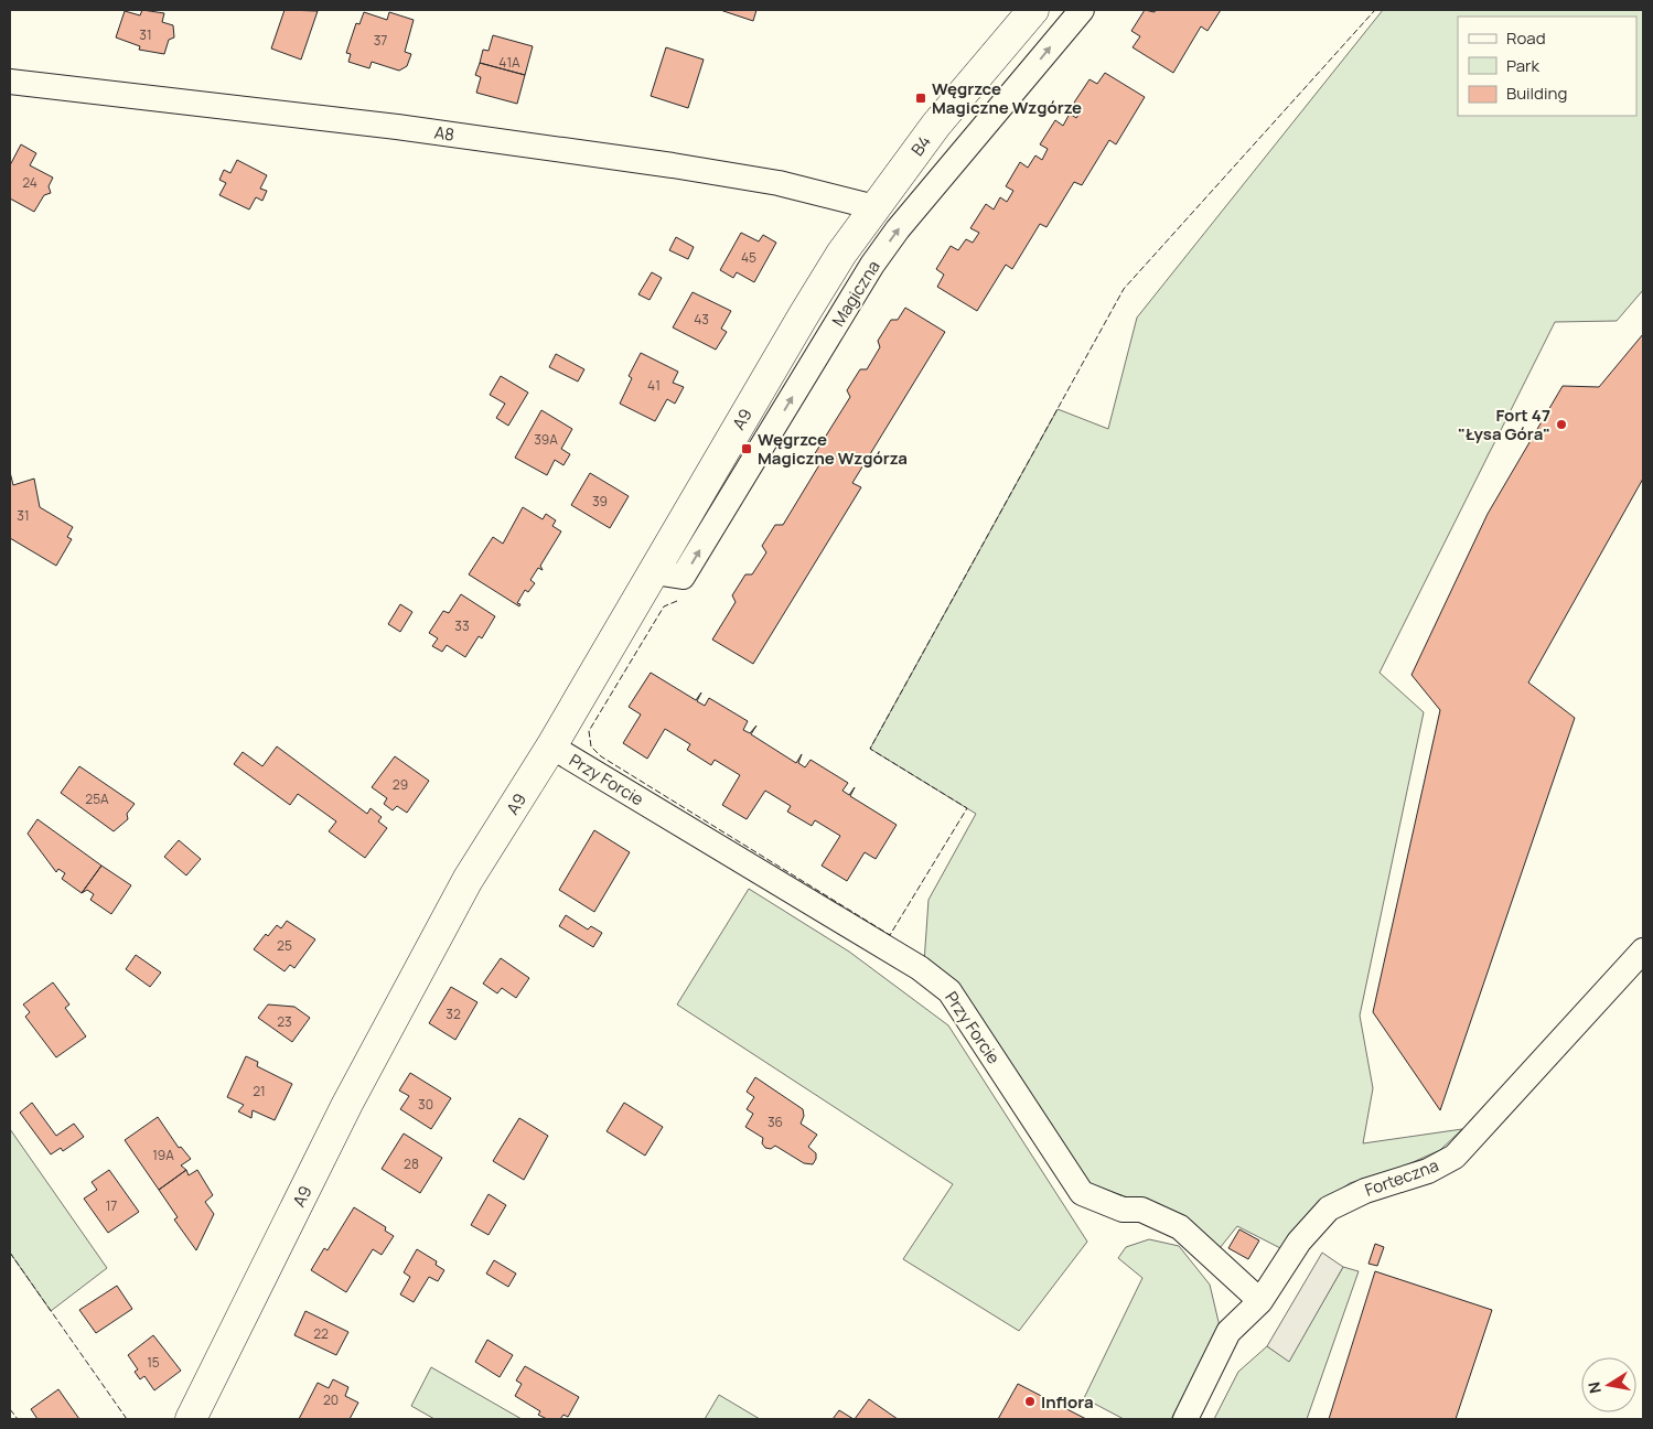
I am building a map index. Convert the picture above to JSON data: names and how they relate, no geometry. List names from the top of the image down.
{
  "streets": {
    "street": [
      "A8",
      "B4",
      "Magiczna",
      "A9",
      "Przy Forcie",
      "Forteczna"
    ]
  },
  "crossings": [
    ["A8", "B4"],
    ["A8", "A9"],
    ["B4", "A9"],
    ["Magiczna", "A9"],
    ["A9", "Przy Forcie"],
    ["Przy Forcie", "Forteczna"]
  ],
  "one_way": ["Magiczna"],
  "places": {
    "transit": ["Węgrzce Magiczne Wzgórze", "Węgrzce Magiczne Wzgórza"],
    "other": ["Fort 47 \"Łysa Góra\"", "Inflora"]
  },
  "house_numbers": [
    "31",
    "37",
    "41A",
    "24",
    "45",
    "43",
    "41",
    "39A",
    "39",
    "31",
    "33",
    "29",
    "25A",
    "25",
    "32",
    "23",
    "21",
    "30",
    "36",
    "19A",
    "28",
    "17",
    "22",
    "15",
    "20"
  ],
  "legend": ["Road", "Park", "Building"],
  "north": "left"
}
